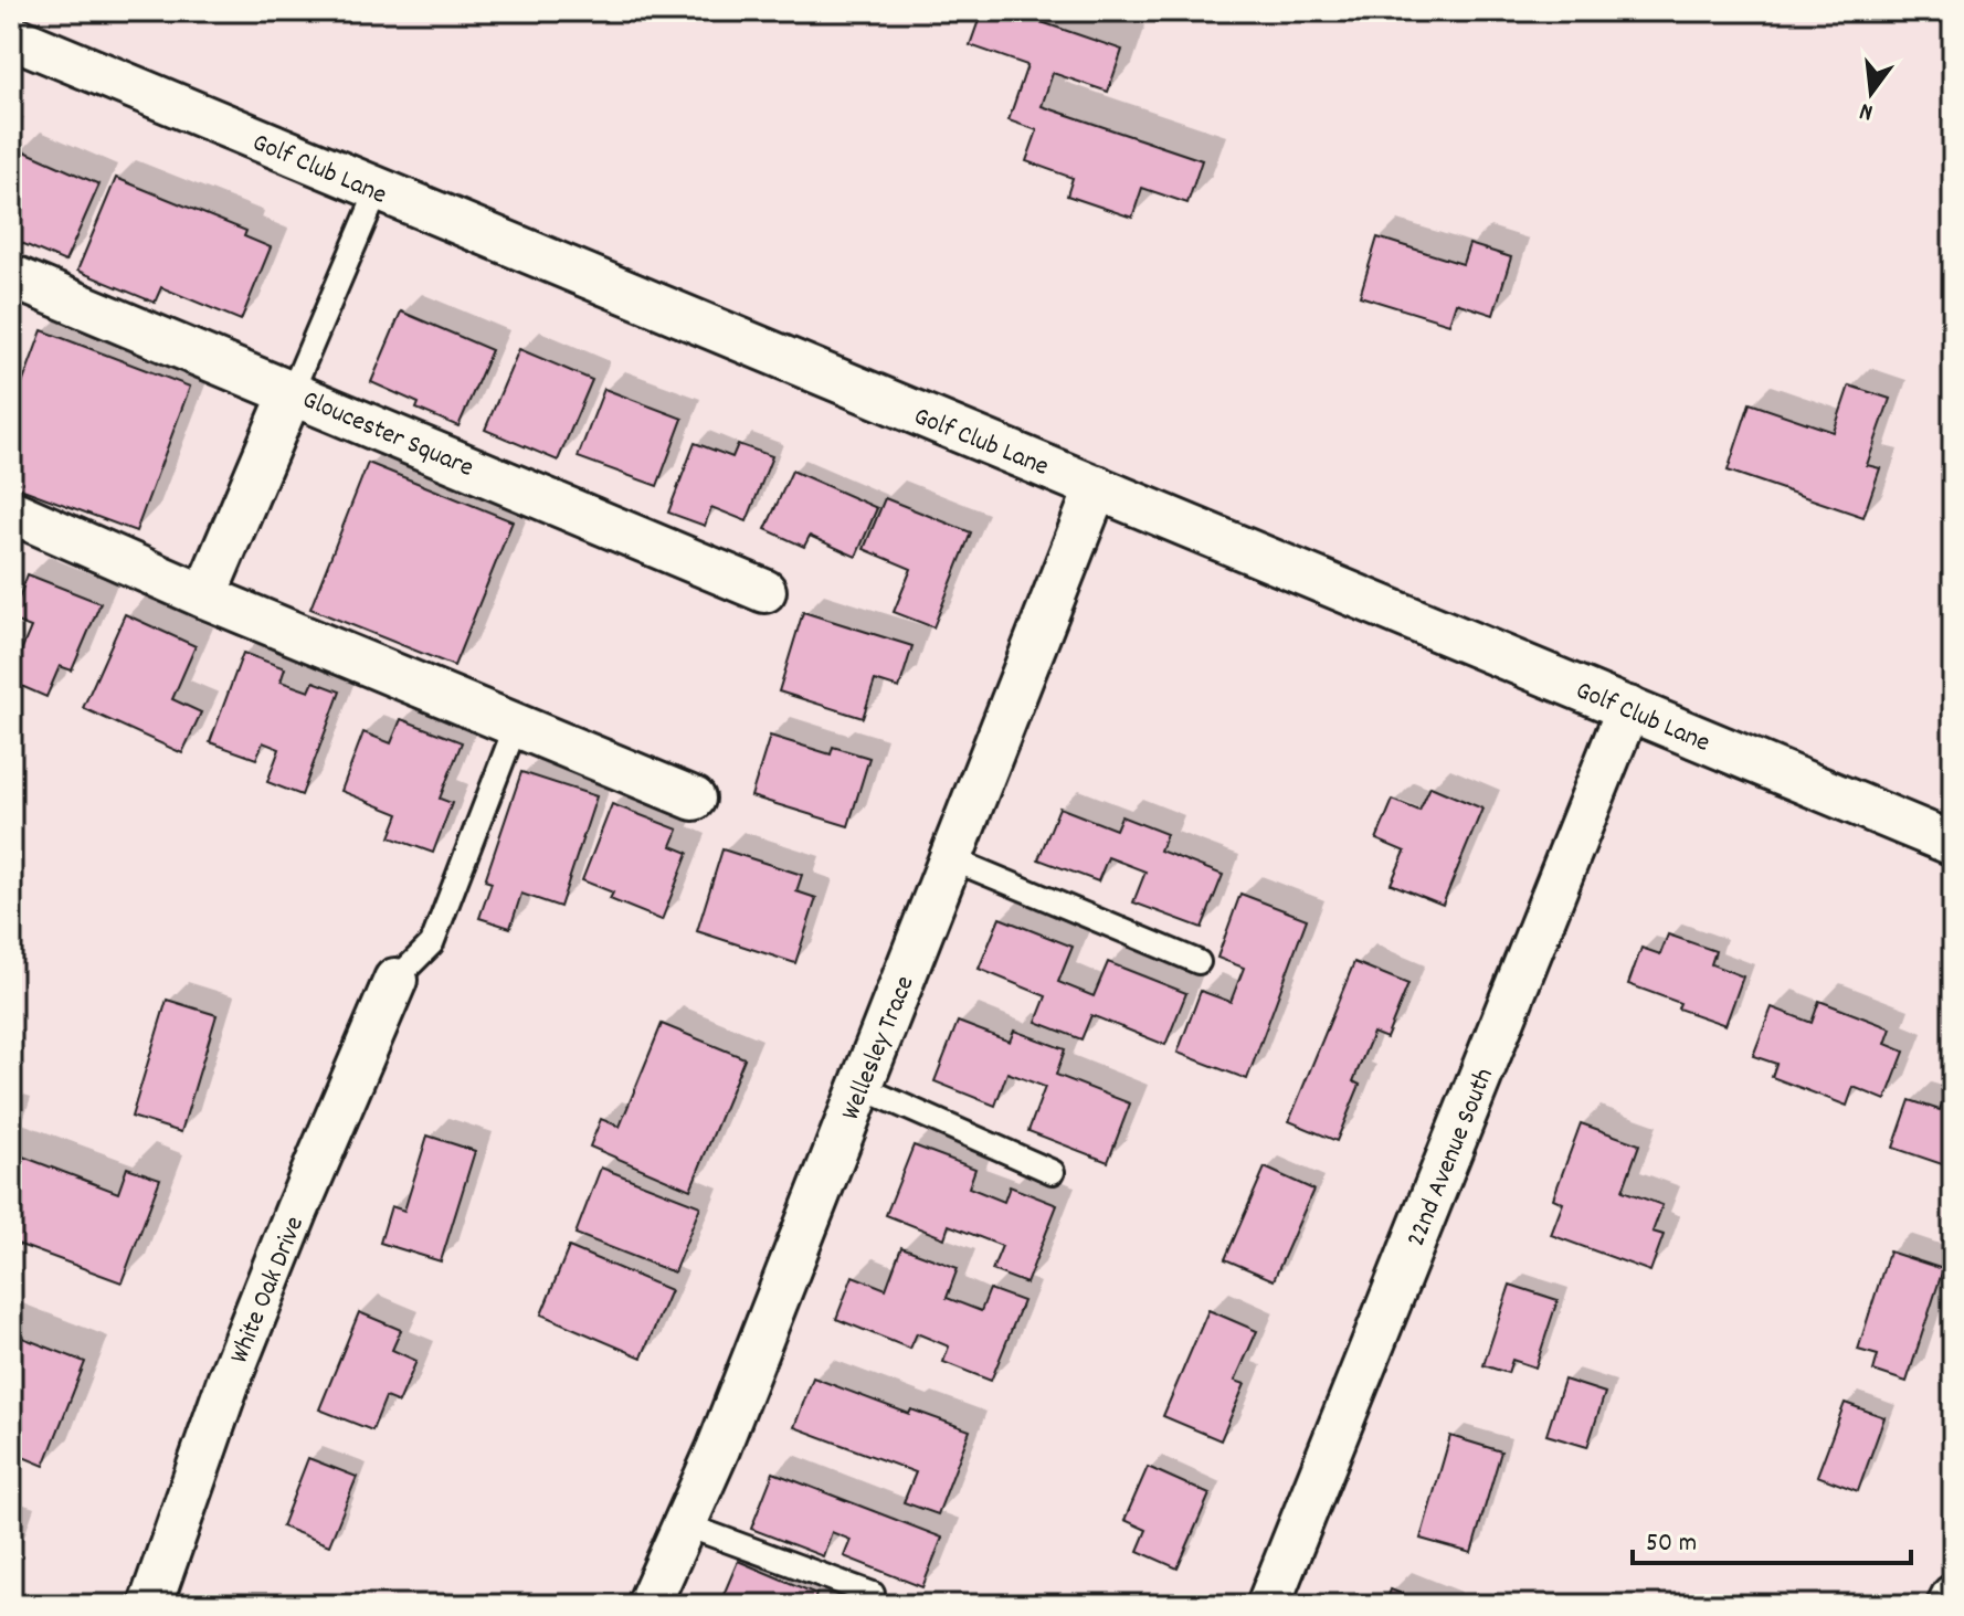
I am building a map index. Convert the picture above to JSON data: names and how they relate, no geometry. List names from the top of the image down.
{
  "streets": {
    "street": [
      "Golf Club Lane",
      "Gloucester Square",
      "Wellesley Trace",
      "22nd Avenue South",
      "White Oak Drive"
    ]
  },
  "crossings": [
    ["Golf Club Lane", "Wellesley Trace"],
    ["Golf Club Lane", "22nd Avenue South"]
  ],
  "scale_bar": "50 m",
  "north": "bottom"
}
